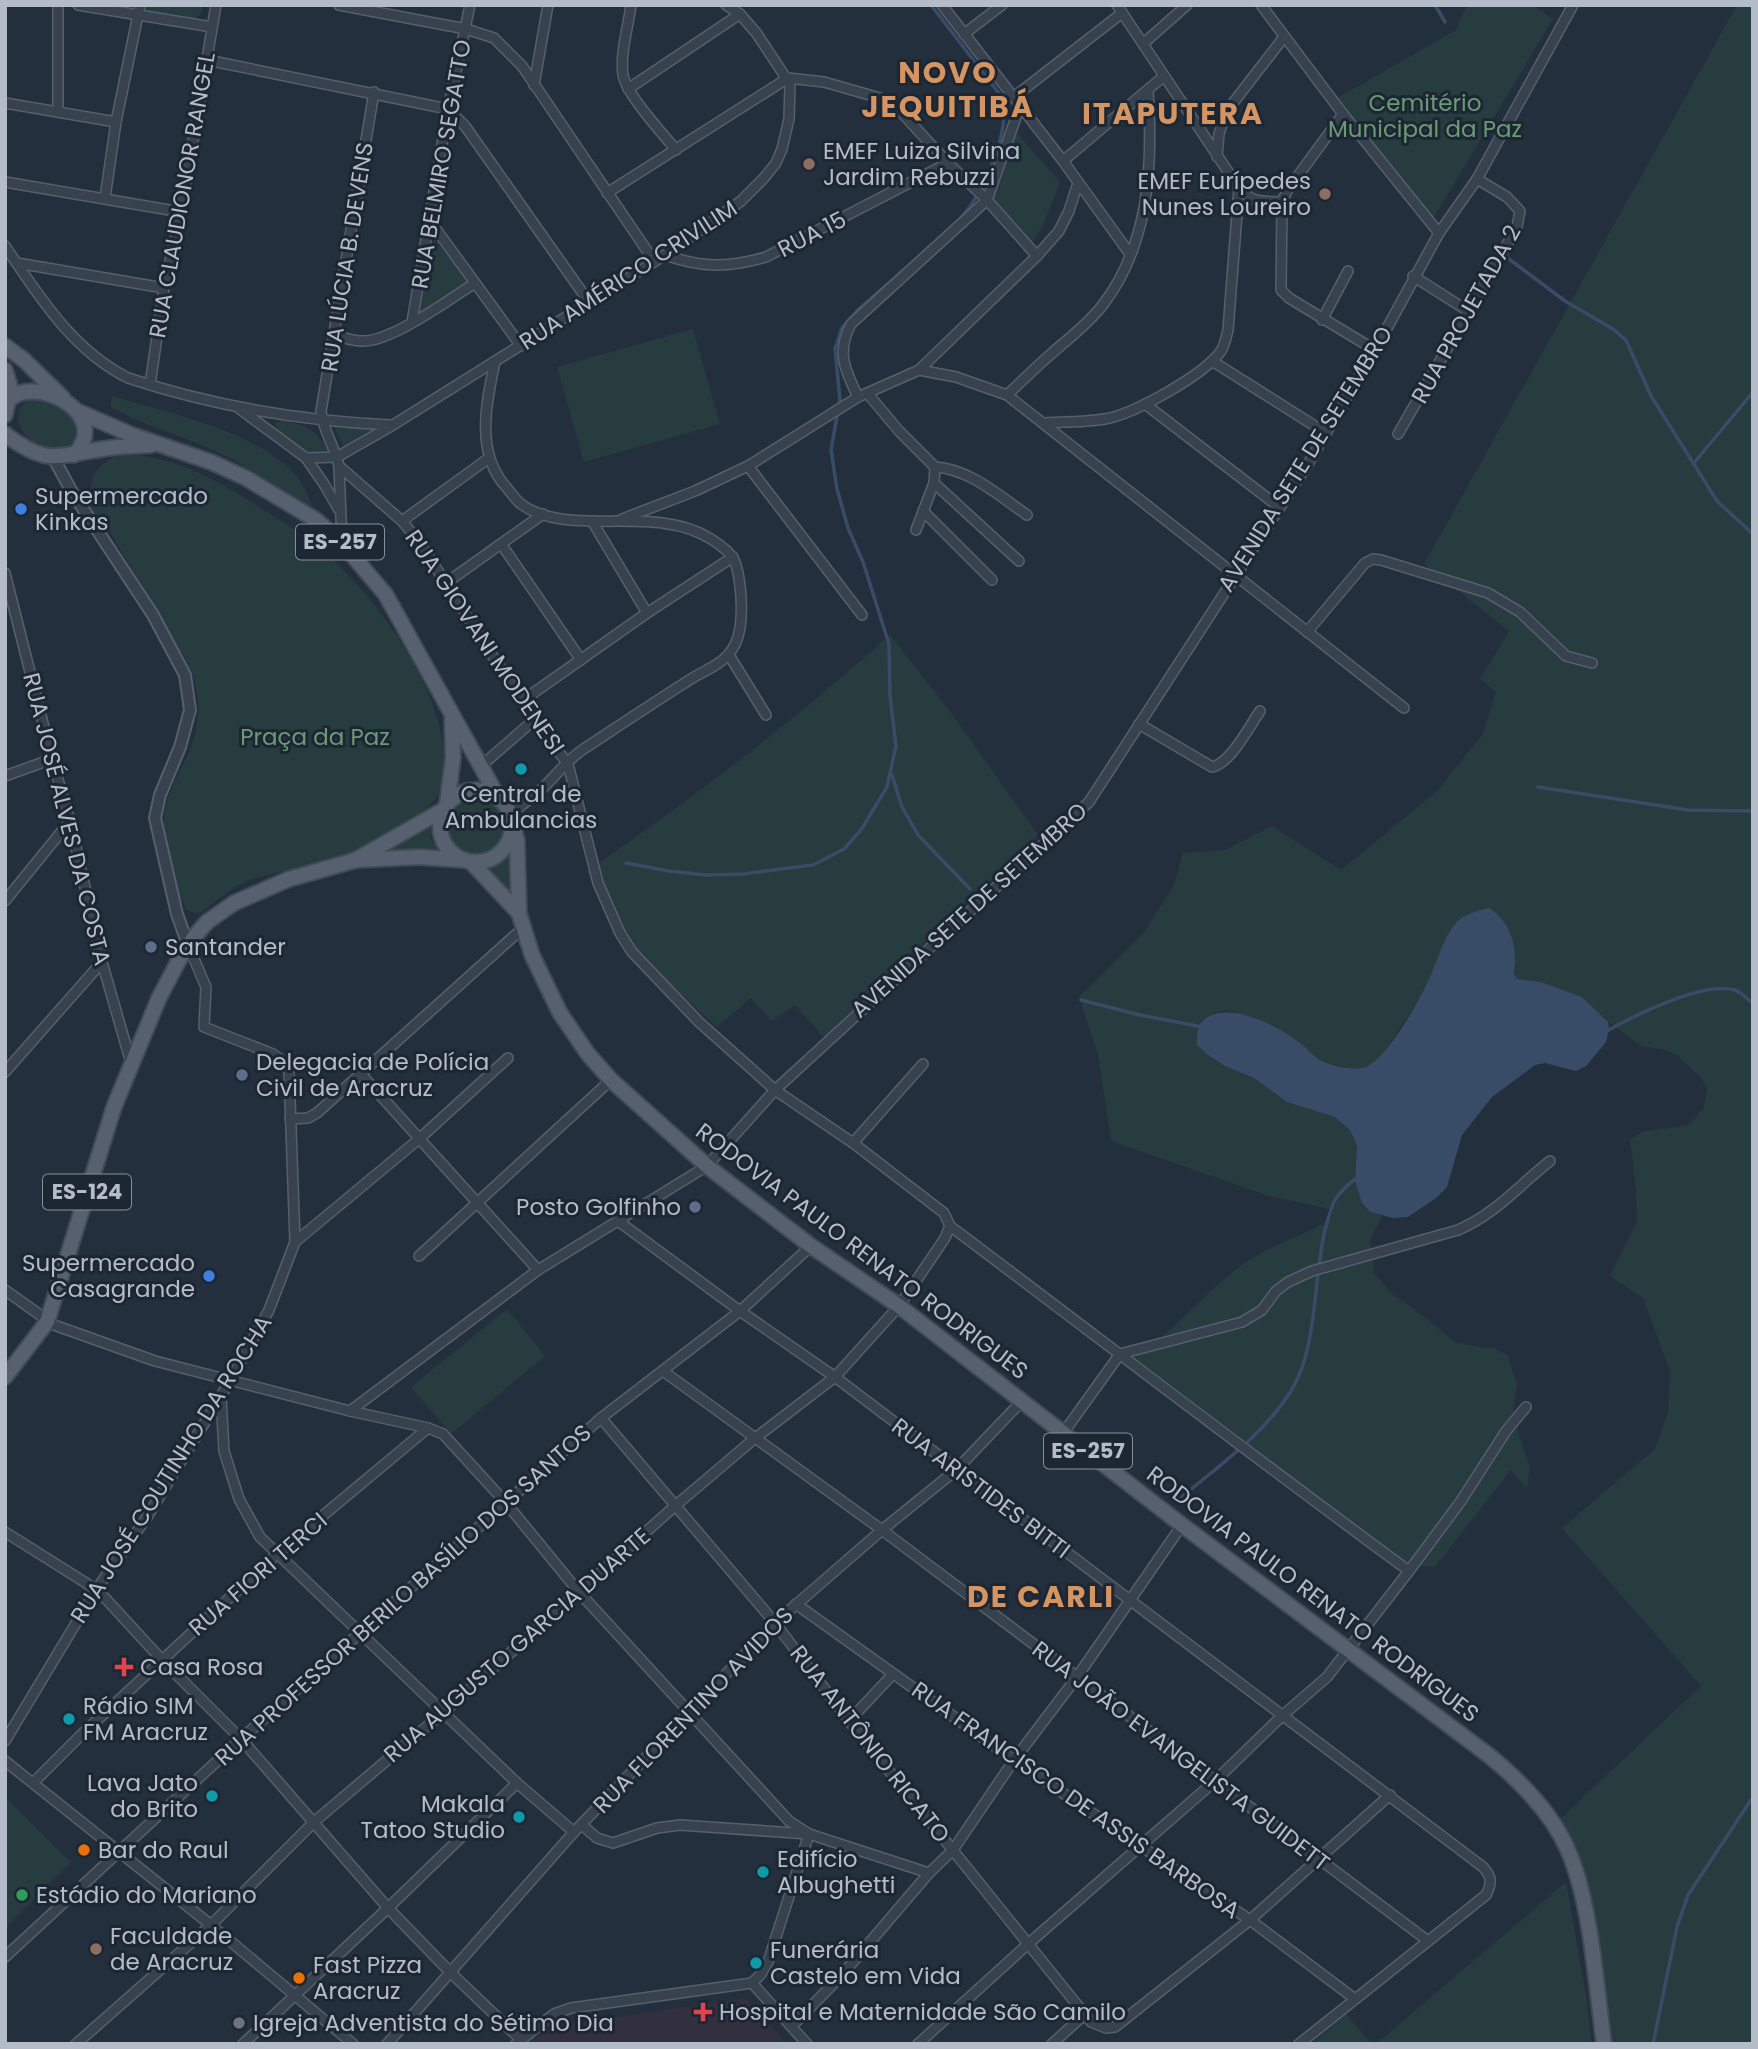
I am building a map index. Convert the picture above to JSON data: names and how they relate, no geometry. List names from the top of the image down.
{
  "streets": {
    "main road": ["ES-257", "ES-124", "RODOVIA PAULO RENATO RODRIGUES"],
    "street": [
      "RUA BELMIRO SEGATTO",
      "RUA CLAUDIONOR RANGEL",
      "RUA 15",
      "RUA LÚCIA B. DEVENS",
      "RUA AMÉRICO CRIVILIM",
      "RUA PROJETADA 2",
      "AVENIDA SETE DE SETEMBRO",
      "RUA GIOVANI MODENESI",
      "RUA JOSÉ ALVES DA COSTA",
      "RUA JOSÉ COUTINHO DA ROCHA",
      "RUA ARISTIDES BITTI",
      "RUA FIORI TERCI",
      "RUA PROFESSOR BERILO BASÍLIO DOS SANTOS",
      "RUA AUGUSTO GARCIA DUARTE",
      "RUA FLORENTINO AVIDOS",
      "RUA ANTÔNIO RICATO",
      "RUA JOÃO EVANGELISTA GUIDETT",
      "RUA FRANCISCO DE ASSIS BARBOSA"
    ]
  },
  "crossings": [
    ["RUA 15", "RUA AMÉRICO CRIVILIM"],
    ["RUA AMÉRICO CRIVILIM", "RUA GIOVANI MODENESI"],
    ["RUA PROJETADA 2", "AVENIDA SETE DE SETEMBRO"],
    ["AVENIDA SETE DE SETEMBRO", "RODOVIA PAULO RENATO RODRIGUES"],
    ["AVENIDA SETE DE SETEMBRO", "RUA ARISTIDES BITTI"],
    ["ES-257", "ES-124"],
    ["ES-257", "RODOVIA PAULO RENATO RODRIGUES"],
    ["RUA JOSÉ ALVES DA COSTA", "ES-124"],
    ["ES-124", "RUA JOSÉ COUTINHO DA ROCHA"],
    ["RODOVIA PAULO RENATO RODRIGUES", "RUA PROFESSOR BERILO BASÍLIO DOS SANTOS"],
    ["RODOVIA PAULO RENATO RODRIGUES", "RUA AUGUSTO GARCIA DUARTE"],
    ["RODOVIA PAULO RENATO RODRIGUES", "RUA FLORENTINO AVIDOS"],
    ["RUA ARISTIDES BITTI", "RUA PROFESSOR BERILO BASÍLIO DOS SANTOS"],
    ["RUA ARISTIDES BITTI", "RUA AUGUSTO GARCIA DUARTE"],
    ["RUA ARISTIDES BITTI", "RUA FLORENTINO AVIDOS"],
    ["RUA ARISTIDES BITTI", "RUA JOÃO EVANGELISTA GUIDETT"],
    ["RUA PROFESSOR BERILO BASÍLIO DOS SANTOS", "RUA ANTÔNIO RICATO"],
    ["RUA PROFESSOR BERILO BASÍLIO DOS SANTOS", "RUA JOÃO EVANGELISTA GUIDETT"],
    ["RUA AUGUSTO GARCIA DUARTE", "RUA ANTÔNIO RICATO"],
    ["RUA AUGUSTO GARCIA DUARTE", "RUA JOÃO EVANGELISTA GUIDETT"],
    ["RUA FLORENTINO AVIDOS", "RUA ANTÔNIO RICATO"],
    ["RUA FLORENTINO AVIDOS", "RUA JOÃO EVANGELISTA GUIDETT"],
    ["RUA FLORENTINO AVIDOS", "RUA FRANCISCO DE ASSIS BARBOSA"],
    ["RUA ANTÔNIO RICATO", "RUA FRANCISCO DE ASSIS BARBOSA"]
  ],
  "districts": ["NOVO JEQUITIBÁ", "ITAPUTERA", "DE CARLI"],
  "parks": ["Cemitério Municipal da Paz", "Praça da Paz"],
  "places": {
    "other": [
      "EMEF Luiza Silvina Jardim Rebuzzi",
      "EMEF Eurípedes Nunes Loureiro",
      "Supermercado Kinkas",
      "Central de Ambulancias",
      "Santander",
      "Delegacia de Polícia Civil de Aracruz",
      "Posto Golfinho",
      "Supermercado Casagrande",
      "Rádio SIM FM Aracruz",
      "Lava Jato do Brito",
      "Makala Tatoo Studio",
      "Bar do Raul",
      "Edifício Albughetti",
      "Estádio do Mariano",
      "Faculdade de Aracruz",
      "Funerária Castelo em Vida",
      "Fast Pizza Aracruz",
      "Igreja Adventista do Sétimo Dia"
    ],
    "health": ["Casa Rosa", "Hospital e Maternidade São Camilo"]
  }
}
